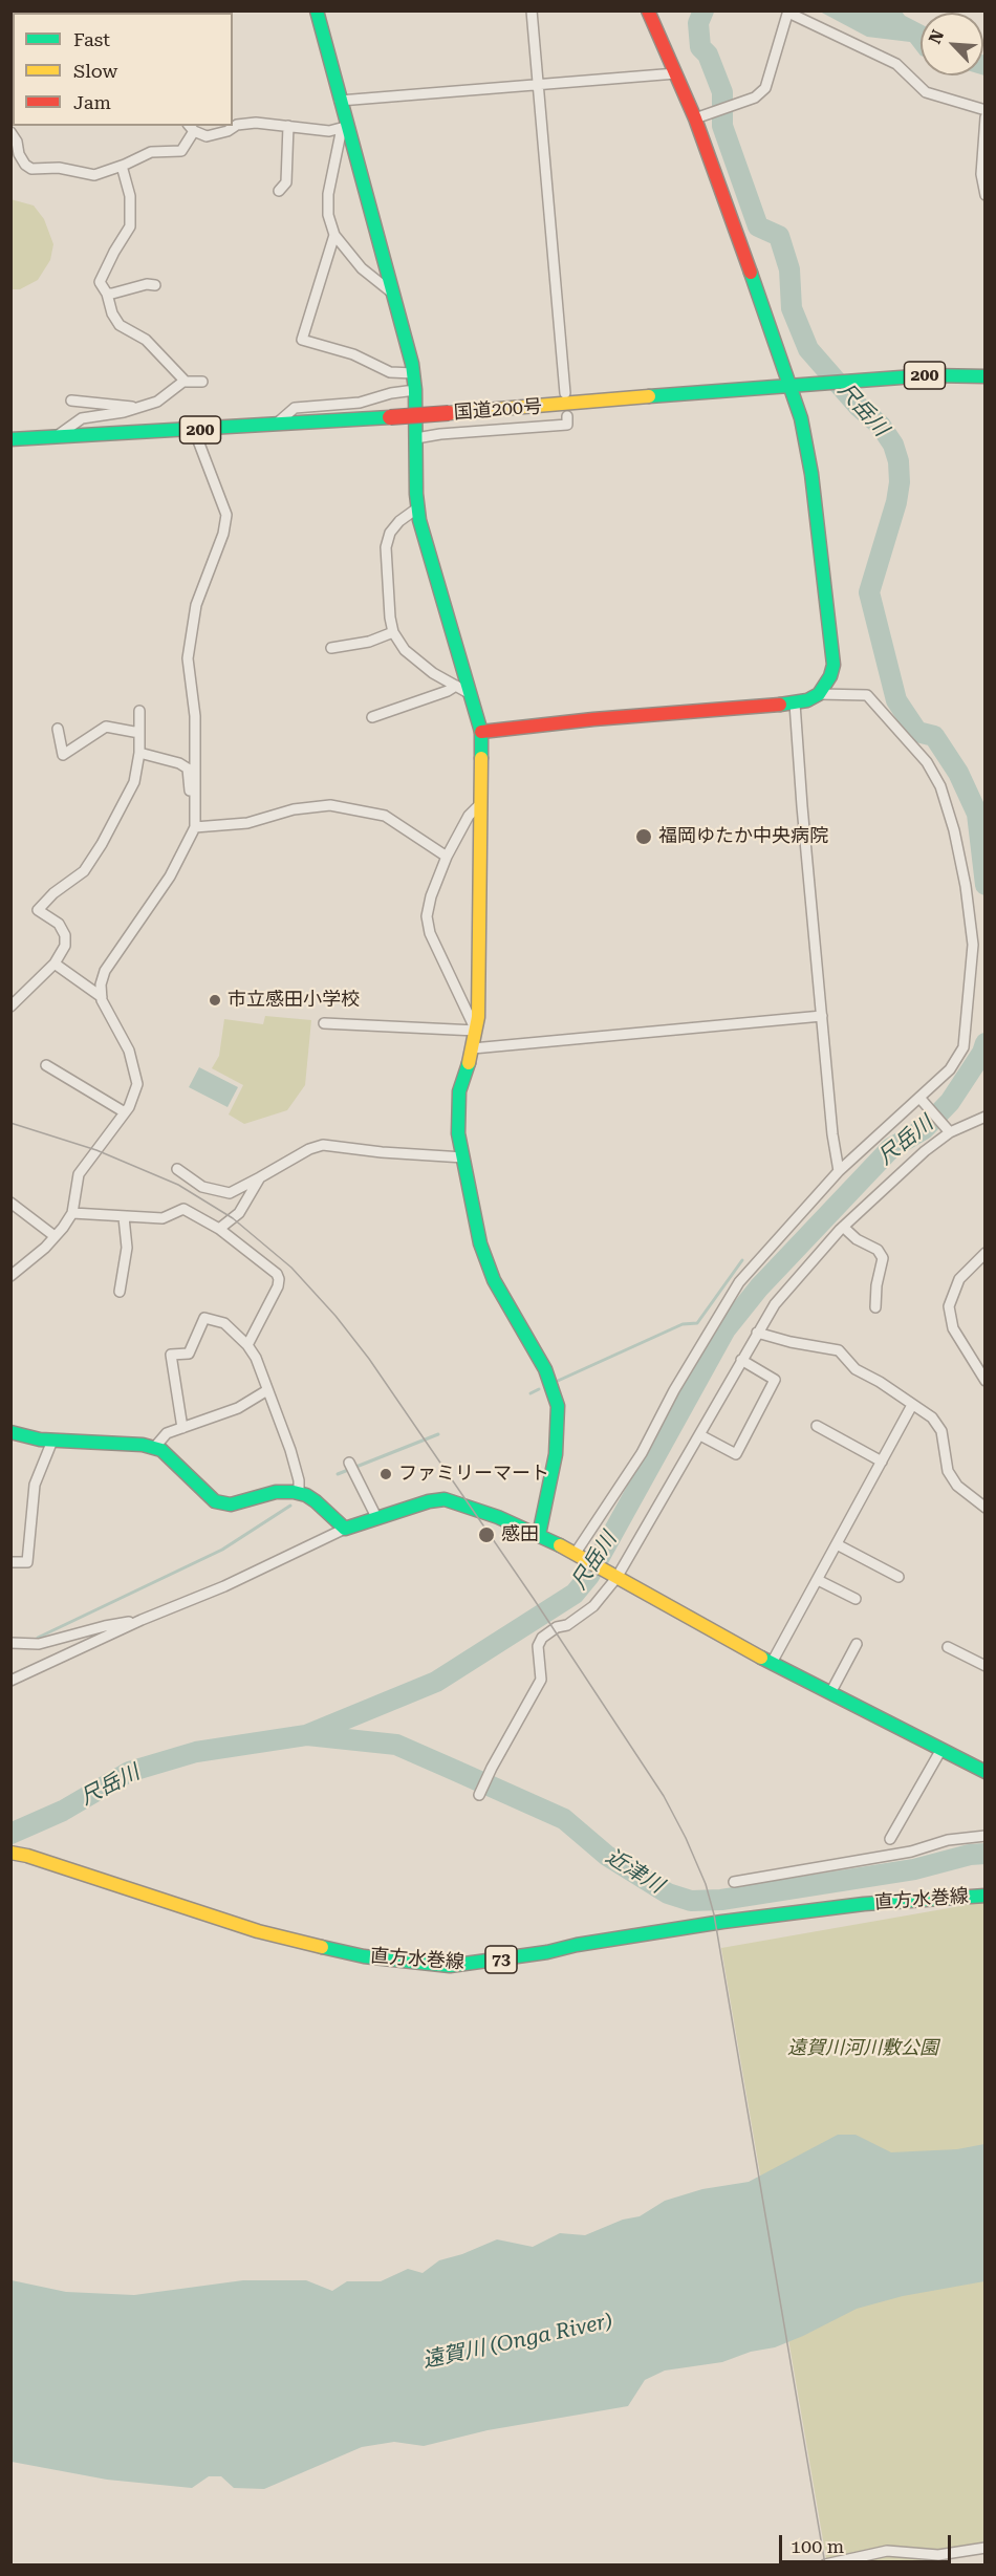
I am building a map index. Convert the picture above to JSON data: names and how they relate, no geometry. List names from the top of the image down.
{
  "streets": {
    "main road": [
      "200",
      "国道200号",
      "直方水巻線",
      "73"
    ]
  },
  "water": ["尺岳川", "近津川", "遠賀川 (Onga River)"],
  "parks": ["遠賀川河川敷公園"],
  "places": [
    "福岡ゆたか中央病院",
    "市立感田小学校",
    "ファミリーマート",
    "感田"
  ],
  "legend": ["Fast", "Slow", "Jam"],
  "scale_bar": "100 m",
  "north": "top left"
}
